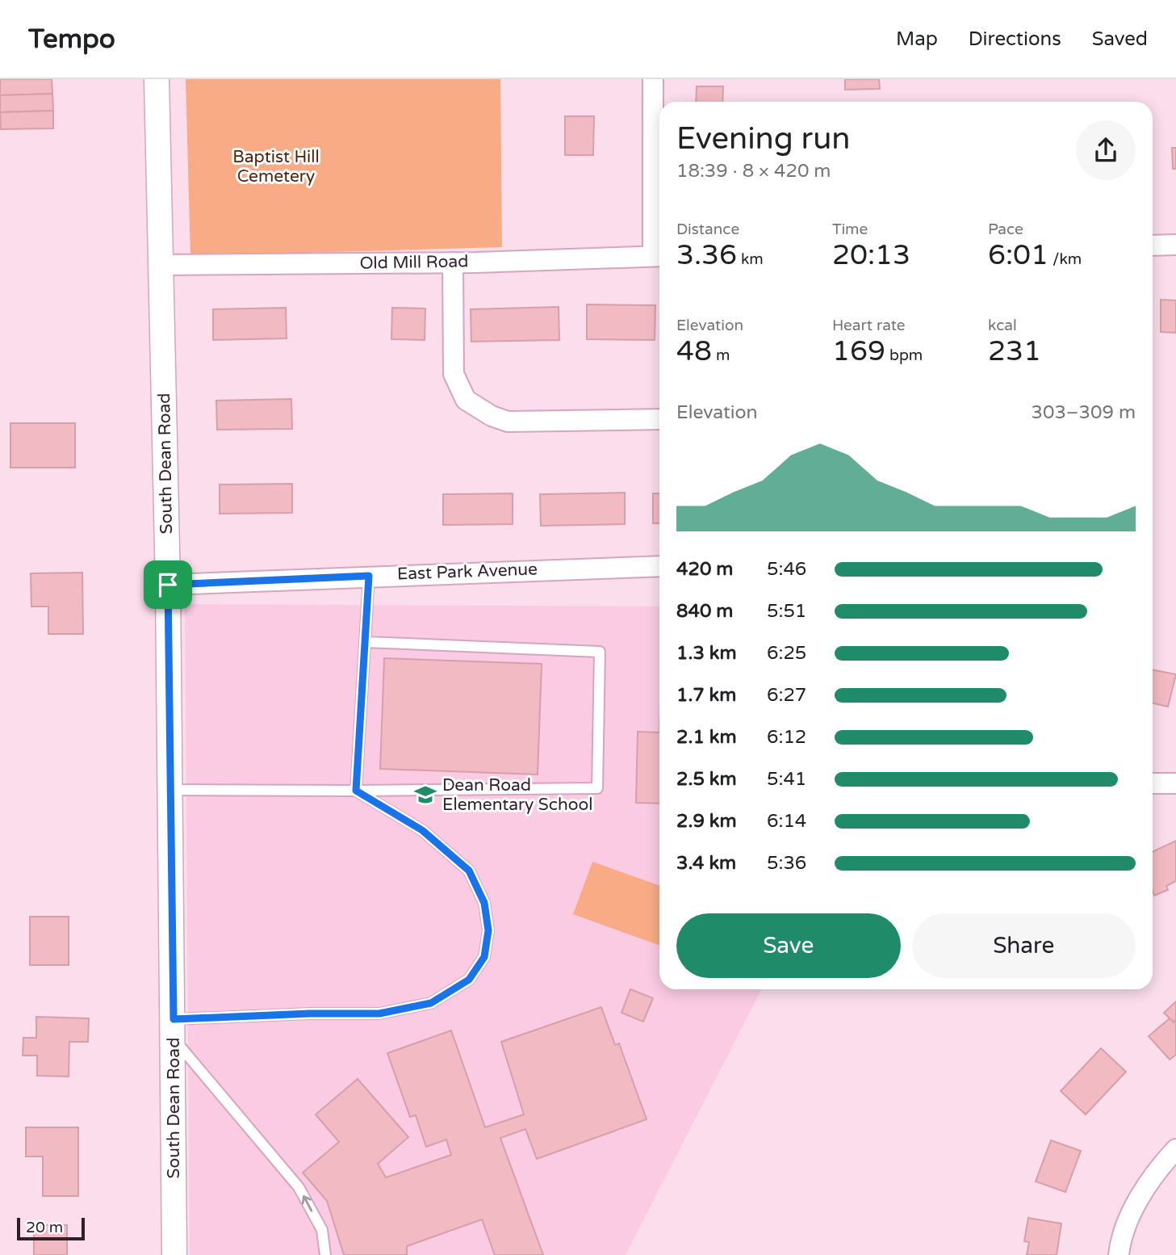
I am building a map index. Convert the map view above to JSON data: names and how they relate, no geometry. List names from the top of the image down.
{
  "streets": {
    "street": ["Old Mill Road", "South Dean Road", "East Park Avenue"]
  },
  "crossings": [
    ["Old Mill Road", "South Dean Road"],
    ["South Dean Road", "East Park Avenue"]
  ],
  "parks": ["Baptist Hill Cemetery"],
  "places": {
    "school or university": ["Dean Road Elementary School"]
  },
  "scale_bar": "20 m",
  "page": {
    "header": "Tempo",
    "nav": ["Map", "Directions", "Saved"],
    "heading": ["Evening run", "18:39 · 8 × 420 m"],
    "stats": [
      ["Distance", "3.36 km"],
      ["Time", "20:13"],
      ["Pace", "6:01 /km"],
      ["Elevation", "48 m"],
      ["Heart rate", "169 bpm"],
      ["kcal", "231"]
    ],
    "chart": ["Elevation", "303–309 m"],
    "list": [
      {
        "name": "420 m",
        "note": "5:46"
      },
      {
        "name": "840 m",
        "note": "5:51"
      },
      {
        "name": "1.3 km",
        "note": "6:25"
      },
      {
        "name": "1.7 km",
        "note": "6:27"
      },
      {
        "name": "2.1 km",
        "note": "6:12"
      },
      {
        "name": "2.5 km",
        "note": "5:41"
      },
      {
        "name": "2.9 km",
        "note": "6:14"
      },
      {
        "name": "3.4 km",
        "note": "5:36"
      }
    ],
    "buttons": ["Save", "Share"],
    "scale": "20 m"
  }
}
